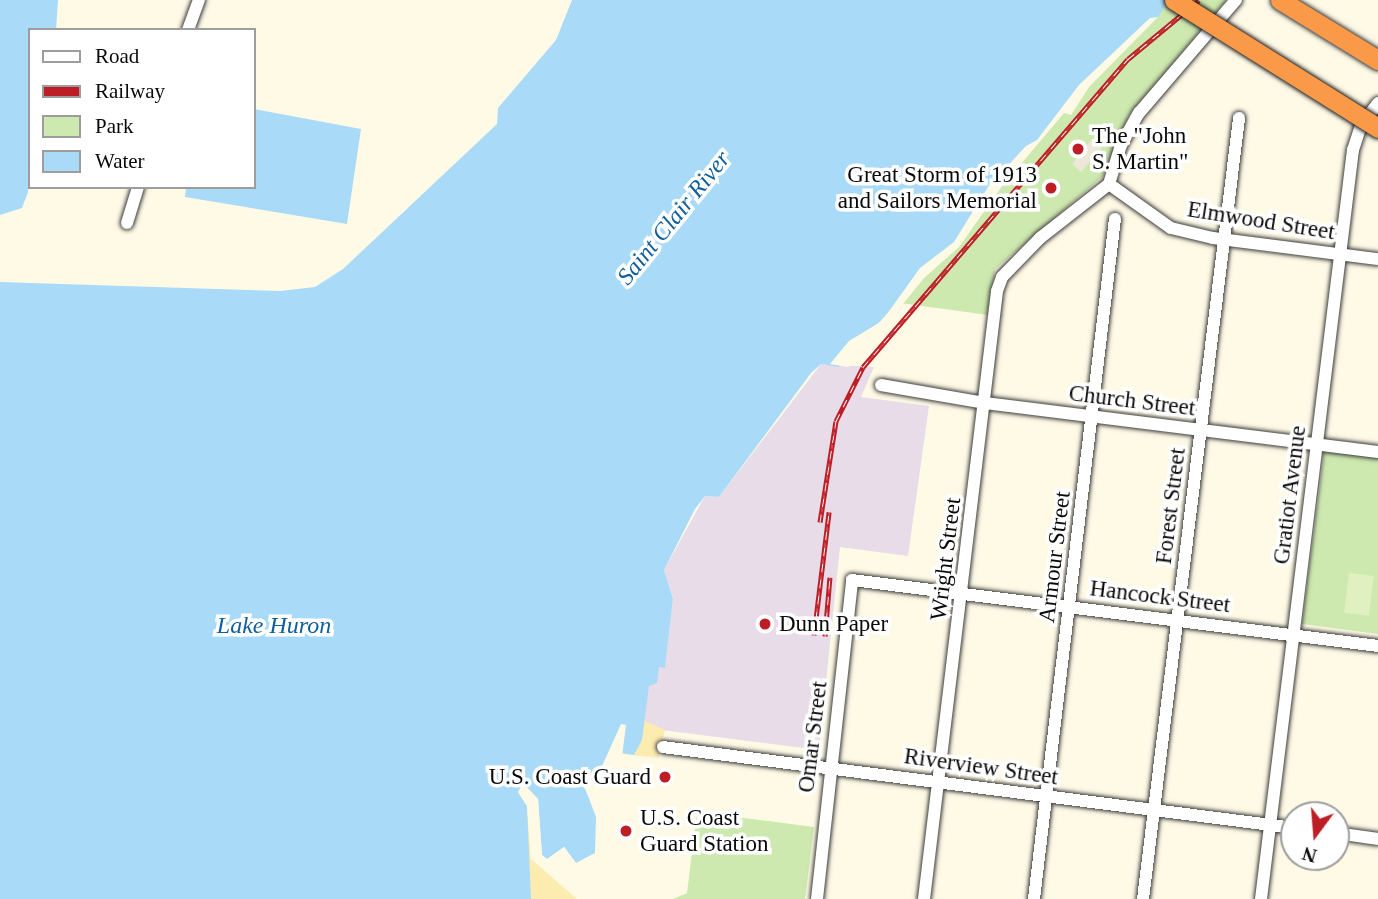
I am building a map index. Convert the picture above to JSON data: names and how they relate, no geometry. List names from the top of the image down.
{
  "streets": {
    "street": [
      "Elmwood Street",
      "Church Street",
      "Gratiot Avenue",
      "Forest Street",
      "Armour Street",
      "Wright Street",
      "Hancock Street",
      "Omar Street",
      "Riverview Street"
    ]
  },
  "crossings": [
    ["Elmwood Street", "Gratiot Avenue"],
    ["Elmwood Street", "Forest Street"],
    ["Elmwood Street", "Wright Street"],
    ["Church Street", "Gratiot Avenue"],
    ["Church Street", "Forest Street"],
    ["Church Street", "Armour Street"],
    ["Church Street", "Wright Street"],
    ["Gratiot Avenue", "Hancock Street"],
    ["Gratiot Avenue", "Riverview Street"],
    ["Forest Street", "Hancock Street"],
    ["Forest Street", "Riverview Street"],
    ["Armour Street", "Hancock Street"],
    ["Armour Street", "Riverview Street"],
    ["Wright Street", "Hancock Street"],
    ["Wright Street", "Riverview Street"],
    ["Hancock Street", "Omar Street"],
    ["Omar Street", "Riverview Street"]
  ],
  "water": ["Saint Clair River", "Lake Huron"],
  "places": [
    "The \"John S. Martin\"",
    "Great Storm of 1913 and Sailors Memorial",
    "Dunn Paper",
    "U.S. Coast Guard",
    "U.S. Coast Guard Station"
  ],
  "legend": [
    "Road",
    "Railway",
    "Park",
    "Water"
  ],
  "north": "bottom"
}
